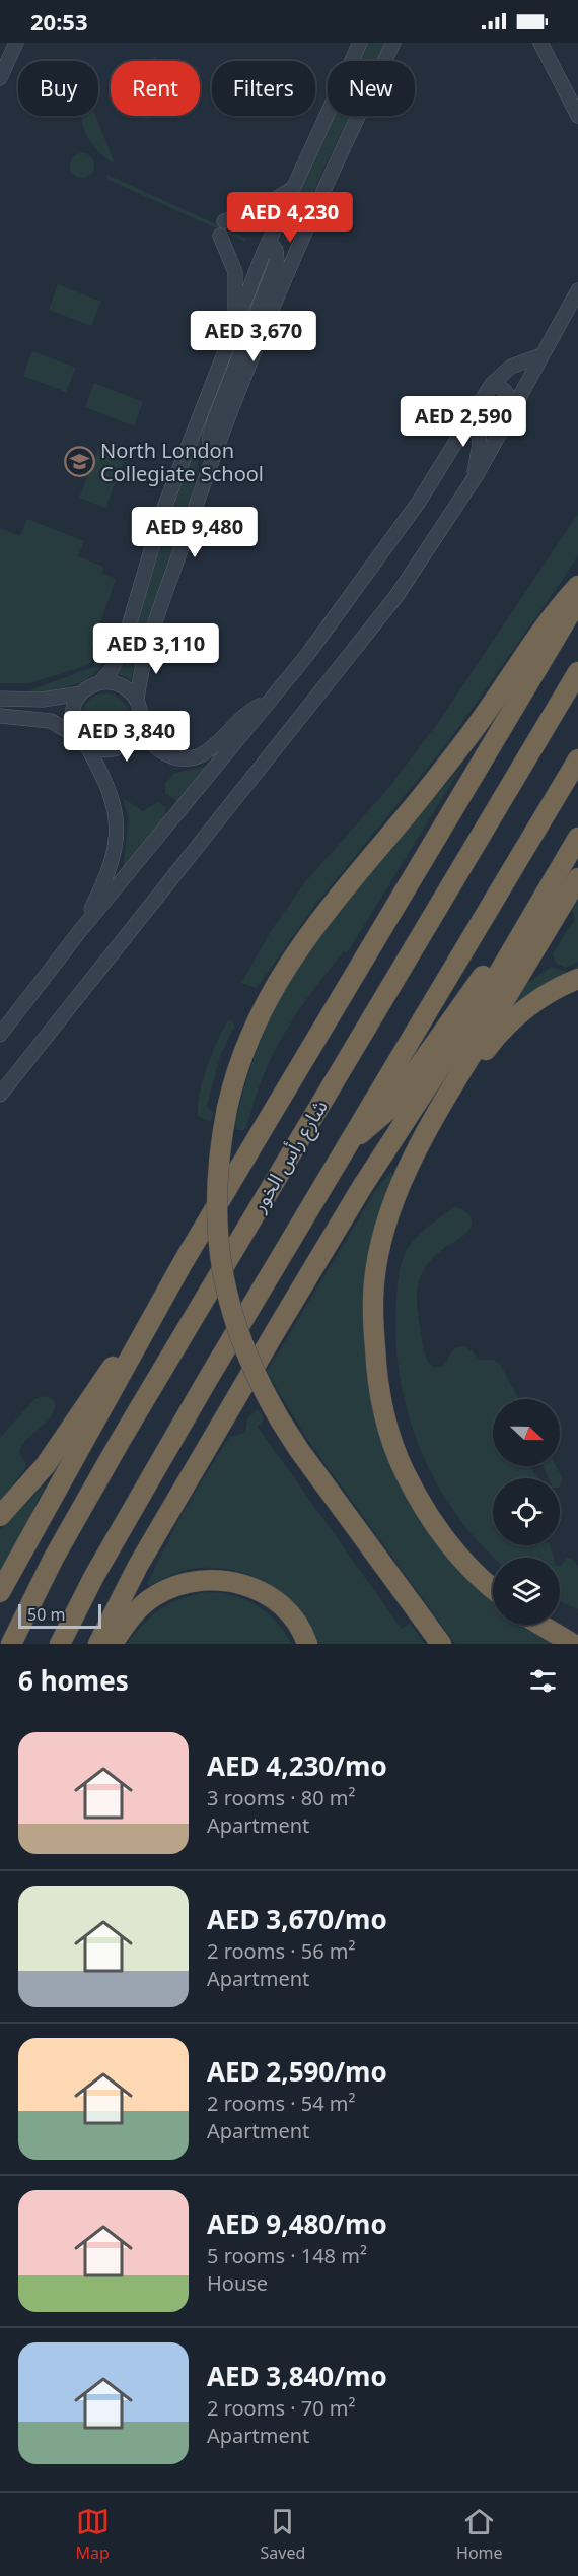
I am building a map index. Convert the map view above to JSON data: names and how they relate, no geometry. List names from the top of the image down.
{
  "streets": {
    "highway": ["شارع رأس الخور"]
  },
  "places": {
    "school or university": ["North London Collegiate School"]
  },
  "scale_bar": "50 m",
  "north": "right",
  "page": {
    "status": "20:53",
    "chip": [
      "Buy",
      "Rent",
      "Filters",
      "New"
    ],
    "price": [
      "AED 4,230",
      "AED 3,670",
      "AED 2,590",
      "AED 9,480",
      "AED 3,110",
      "AED 3,840"
    ],
    "scale": "50 m",
    "heading": "6 homes",
    "list": [
      {
        "name": "AED 4,230/mo",
        "note": "3 rooms · 80 m² · Apartment"
      },
      {
        "name": "AED 3,670/mo",
        "note": "2 rooms · 56 m² · Apartment"
      },
      {
        "name": "AED 2,590/mo",
        "note": "2 rooms · 54 m² · Apartment"
      },
      {
        "name": "AED 9,480/mo",
        "note": "5 rooms · 148 m² · House"
      },
      {
        "name": "AED 3,840/mo",
        "note": "2 rooms · 70 m² · Apartment"
      }
    ],
    "tabs": ["Map", "Saved", "Home"]
  }
}
